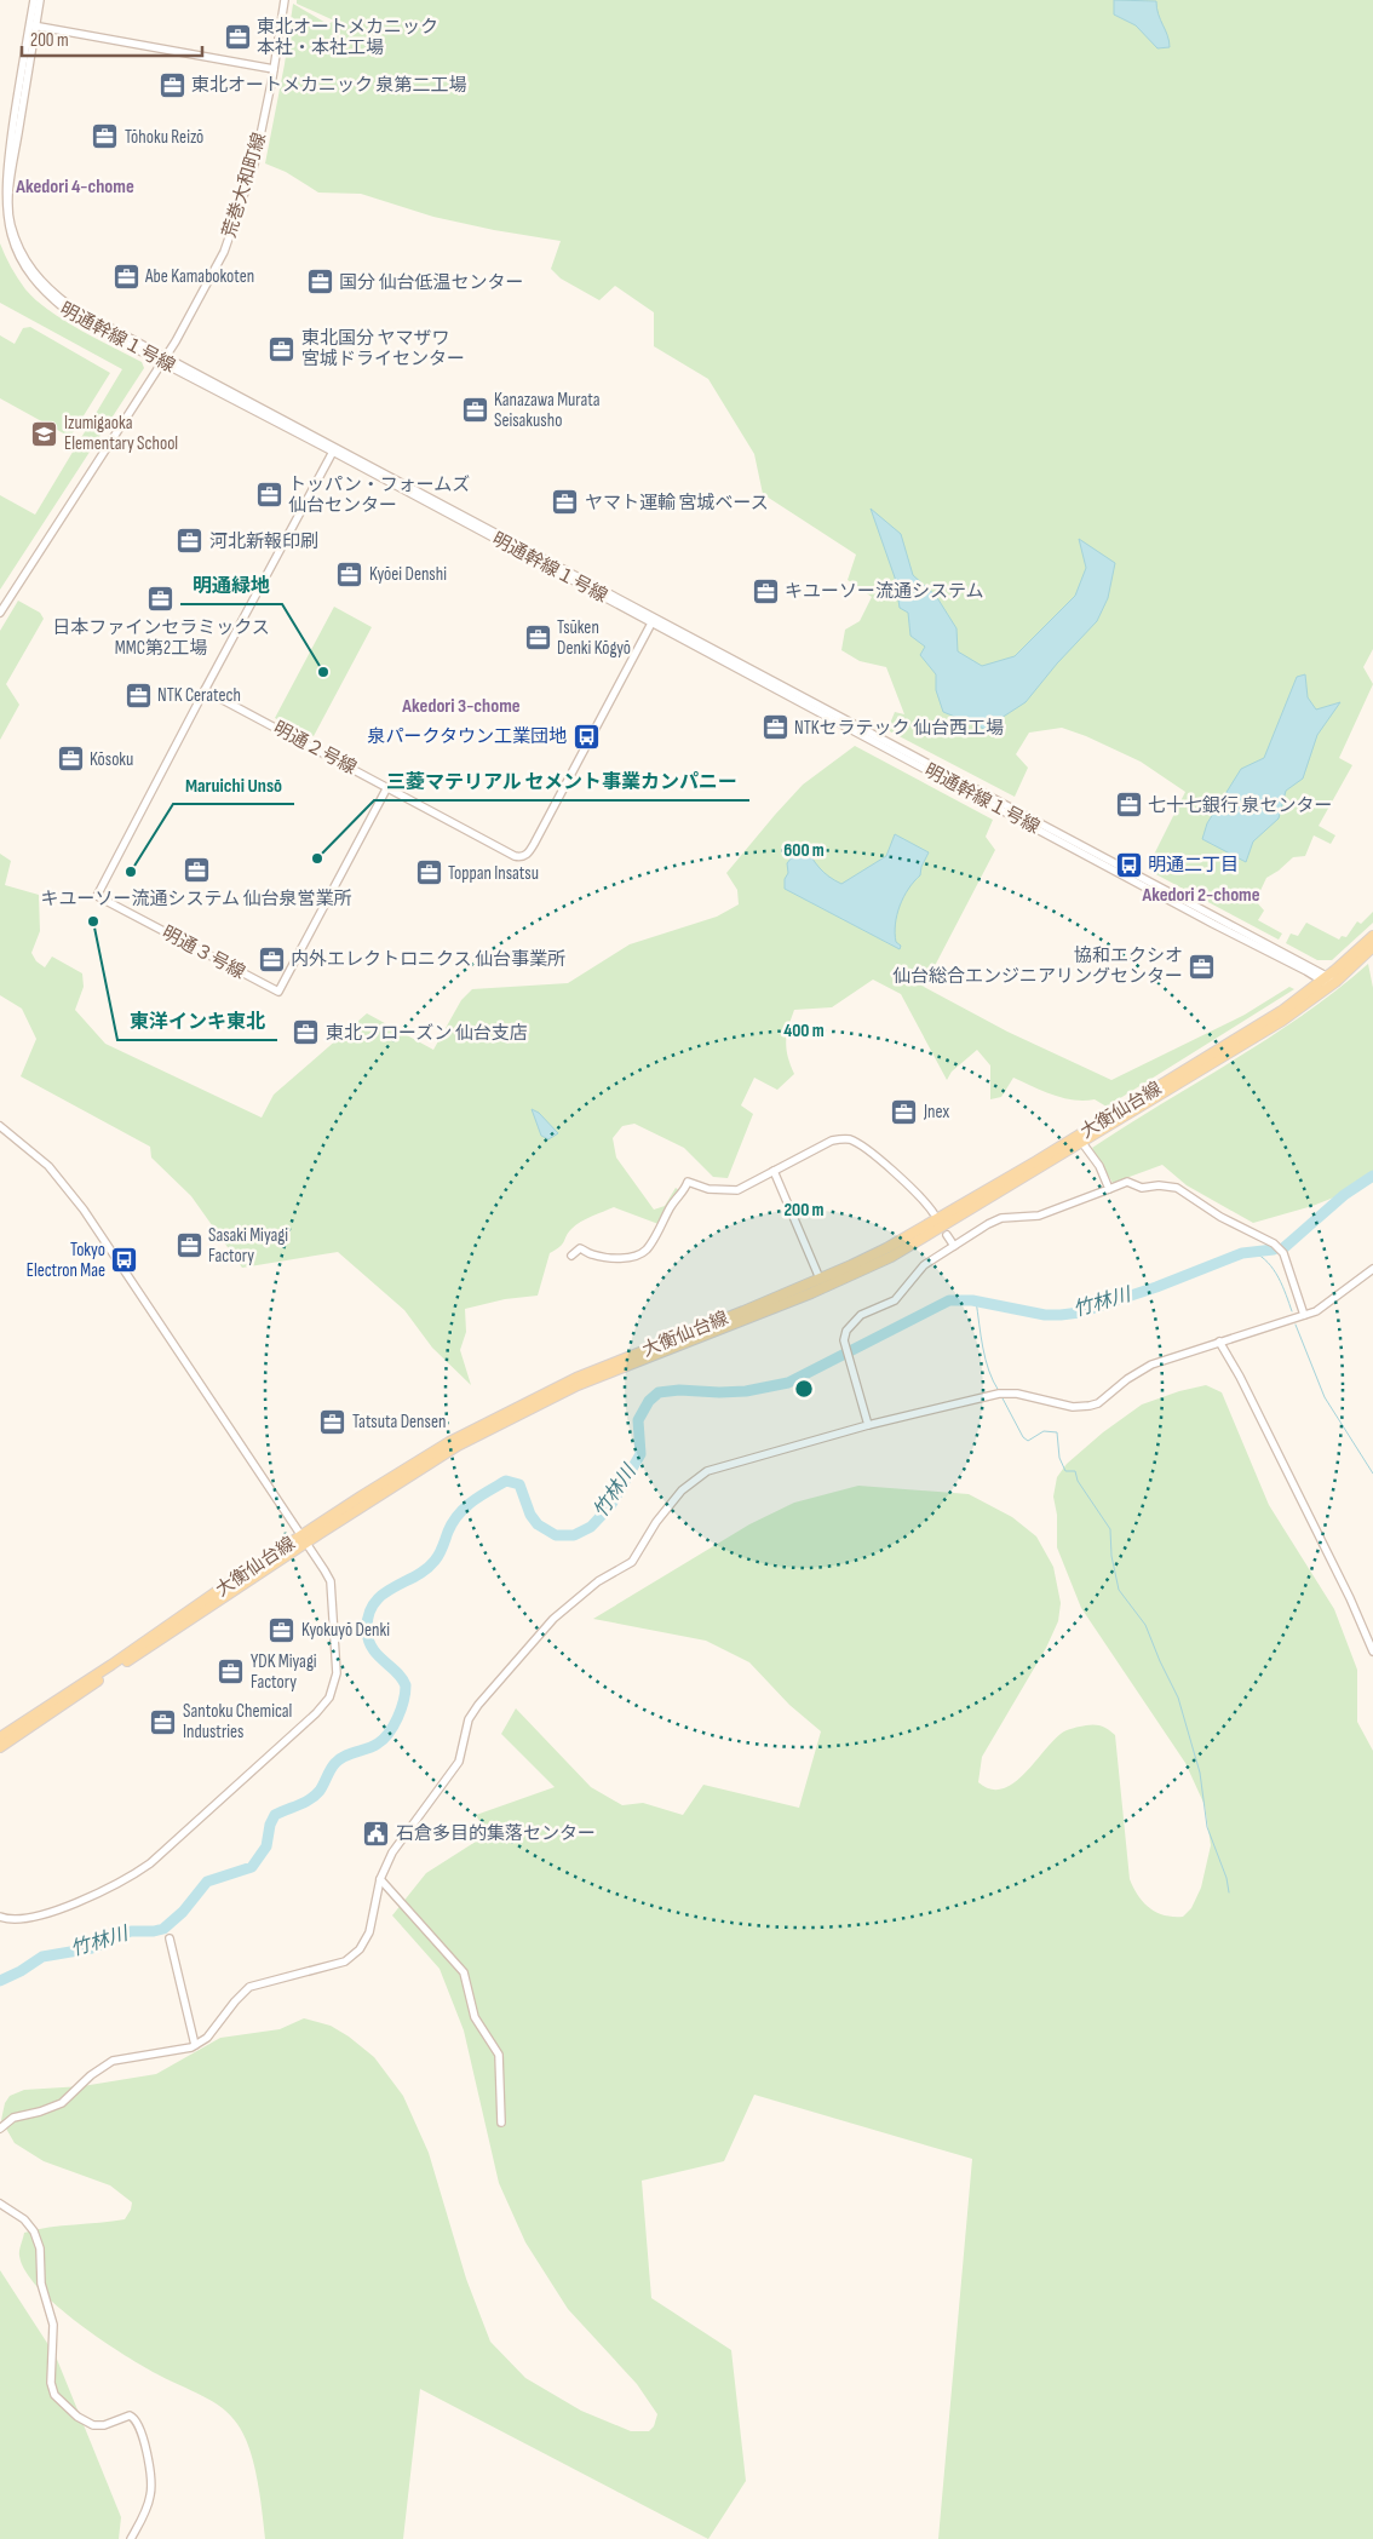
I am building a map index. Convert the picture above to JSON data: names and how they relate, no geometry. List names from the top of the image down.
{
  "streets": {
    "main road": ["大衡仙台線"],
    "street": [
      "荒巻大和町線",
      "明通幹線１号線",
      "明通２号線",
      "明通３号線"
    ]
  },
  "crossings": [
    ["荒巻大和町線", "明通幹線１号線"],
    ["明通幹線１号線", "明通２号線"],
    ["明通幹線１号線", "大衡仙台線"],
    ["明通２号線", "明通３号線"]
  ],
  "districts": ["Akedori 4-chome", "Akedori 3-chome", "Akedori 2-chome"],
  "water": ["竹林川"],
  "places": {
    "office": [
      "東北オートメカニック 本社・本社工場",
      "東北オートメカニック 泉第二工場",
      "Tōhoku Reizō",
      "Abe Kamabokoten",
      "国分 仙台低温センター",
      "東北国分 ヤマザワ 宮城ドライセンター",
      "Kanazawa Murata Seisakusho",
      "トッパン・フォームズ 仙台センター",
      "ヤマト運輸 宮城ベース",
      "河北新報印刷",
      "Kyōei Denshi",
      "キユーソー流通システム",
      "日本ファインセラミックス MMC第2工場",
      "Tsūken Denki Kōgyō",
      "NTK Ceratech",
      "NTKセラテック 仙台西工場",
      "Kōsoku",
      "七十七銀行 泉センター",
      "キユーソー流通システム 仙台泉営業所",
      "Toppan Insatsu",
      "内外エレクトロニクス 仙台事業所",
      "協和エクシオ 仙台総合エンジニアリングセンター",
      "東北フローズン 仙台支店",
      "Jnex",
      "Sasaki Miyagi Factory",
      "Tatsuta Densen",
      "Kyokuyō Denki",
      "YDK Miyagi Factory",
      "Santoku Chemical Industries"
    ],
    "school or university": ["Izumigaoka Elementary School"],
    "other": [
      "明通緑地",
      "三菱マテリアル セメント事業カンパニー",
      "Maruichi Unsō",
      "東洋インキ東北"
    ],
    "bus stop": ["泉パークタウン工業団地", "明通二丁目", "Tokyo Electron Mae"],
    "public building": ["石倉多目的集落センター"]
  },
  "scale_bar": "200 m",
  "rings": ["600 m", "400 m", "200 m"]
}
